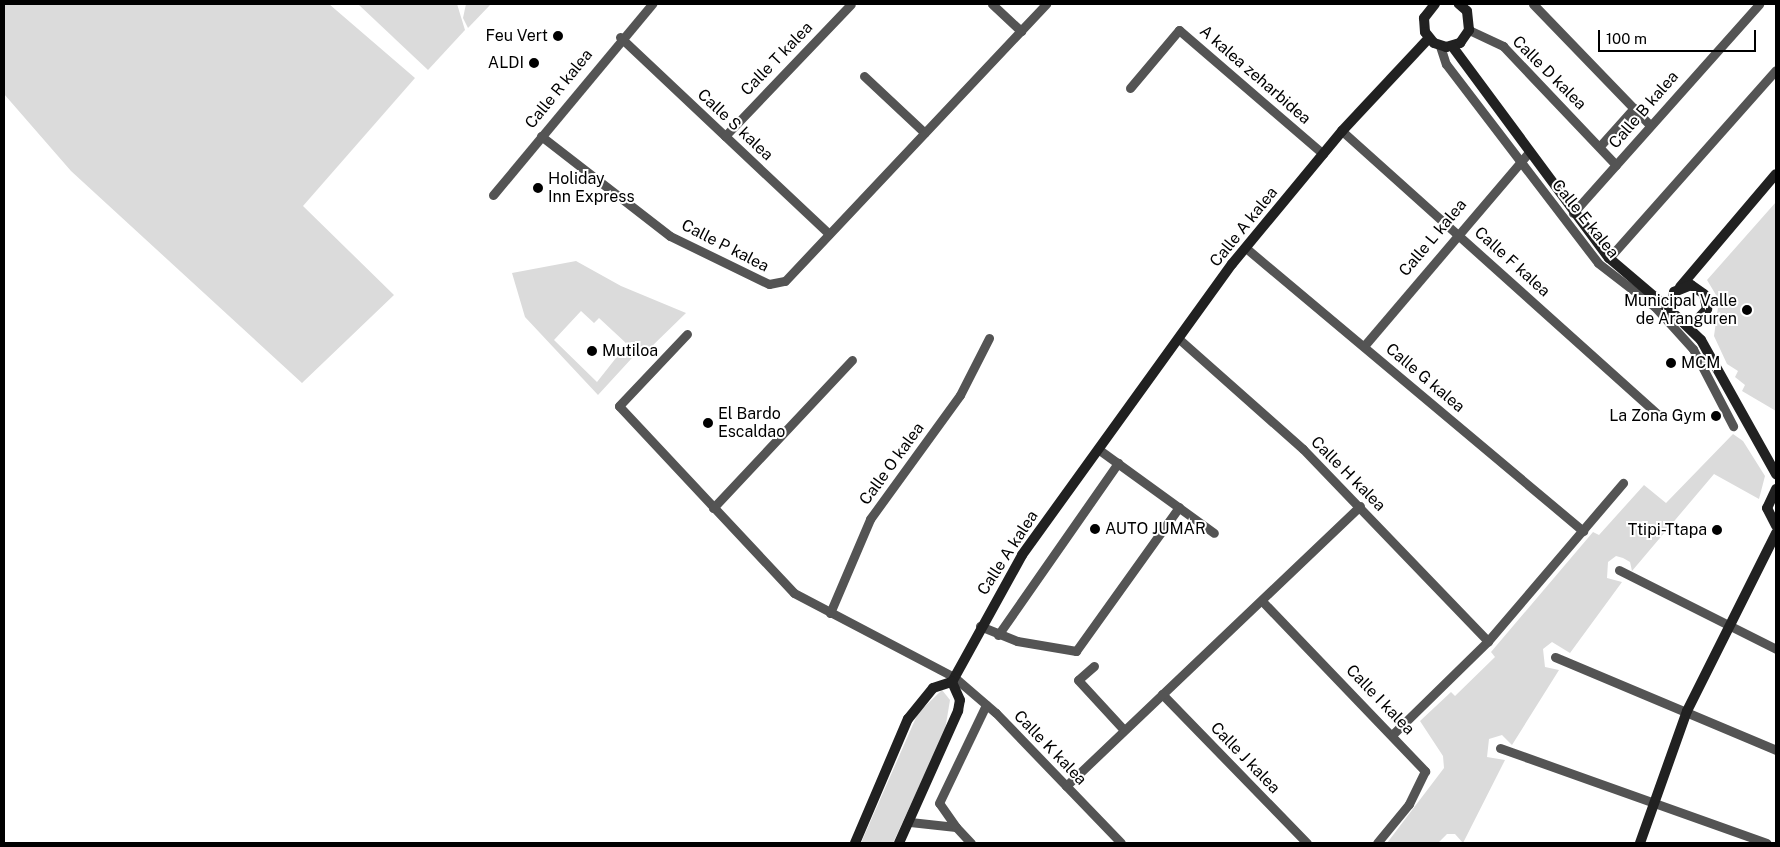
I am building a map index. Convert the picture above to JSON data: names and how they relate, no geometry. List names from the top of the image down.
{
  "streets": {
    "street": [
      "Calle T kalea",
      "Calle D kalea",
      "A kalea zeharbidea",
      "Calle R kalea",
      "Calle B kalea",
      "Calle S kalea",
      "Calle E kalea",
      "Calle A kalea",
      "Calle L kalea",
      "Calle P kalea",
      "Calle F kalea",
      "Calle G kalea",
      "Calle O kalea",
      "Calle H kalea",
      "Calle I kalea",
      "Calle K kalea",
      "Calle J kalea"
    ]
  },
  "crossings": [
    ["Calle T kalea", "Calle S kalea"],
    ["Calle D kalea", "Calle B kalea"],
    ["A kalea zeharbidea", "Calle A kalea"],
    ["Calle R kalea", "Calle S kalea"],
    ["Calle R kalea", "Calle P kalea"],
    ["Calle S kalea", "Calle P kalea"],
    ["Calle E kalea", "Calle L kalea"],
    ["Calle A kalea", "Calle F kalea"],
    ["Calle A kalea", "Calle G kalea"],
    ["Calle A kalea", "Calle H kalea"],
    ["Calle A kalea", "Calle K kalea"],
    ["Calle L kalea", "Calle F kalea"],
    ["Calle L kalea", "Calle G kalea"]
  ],
  "places": [
    "Feu Vert",
    "ALDI",
    "Holiday Inn Express",
    "Municipal Valle de Aranguren",
    "Mutiloa",
    "MCM",
    "La Zona Gym",
    "El Bardo Escaldao",
    "AUTO JUMAR",
    "Ttipi-Ttapa"
  ],
  "scale_bar": "100 m"
}
